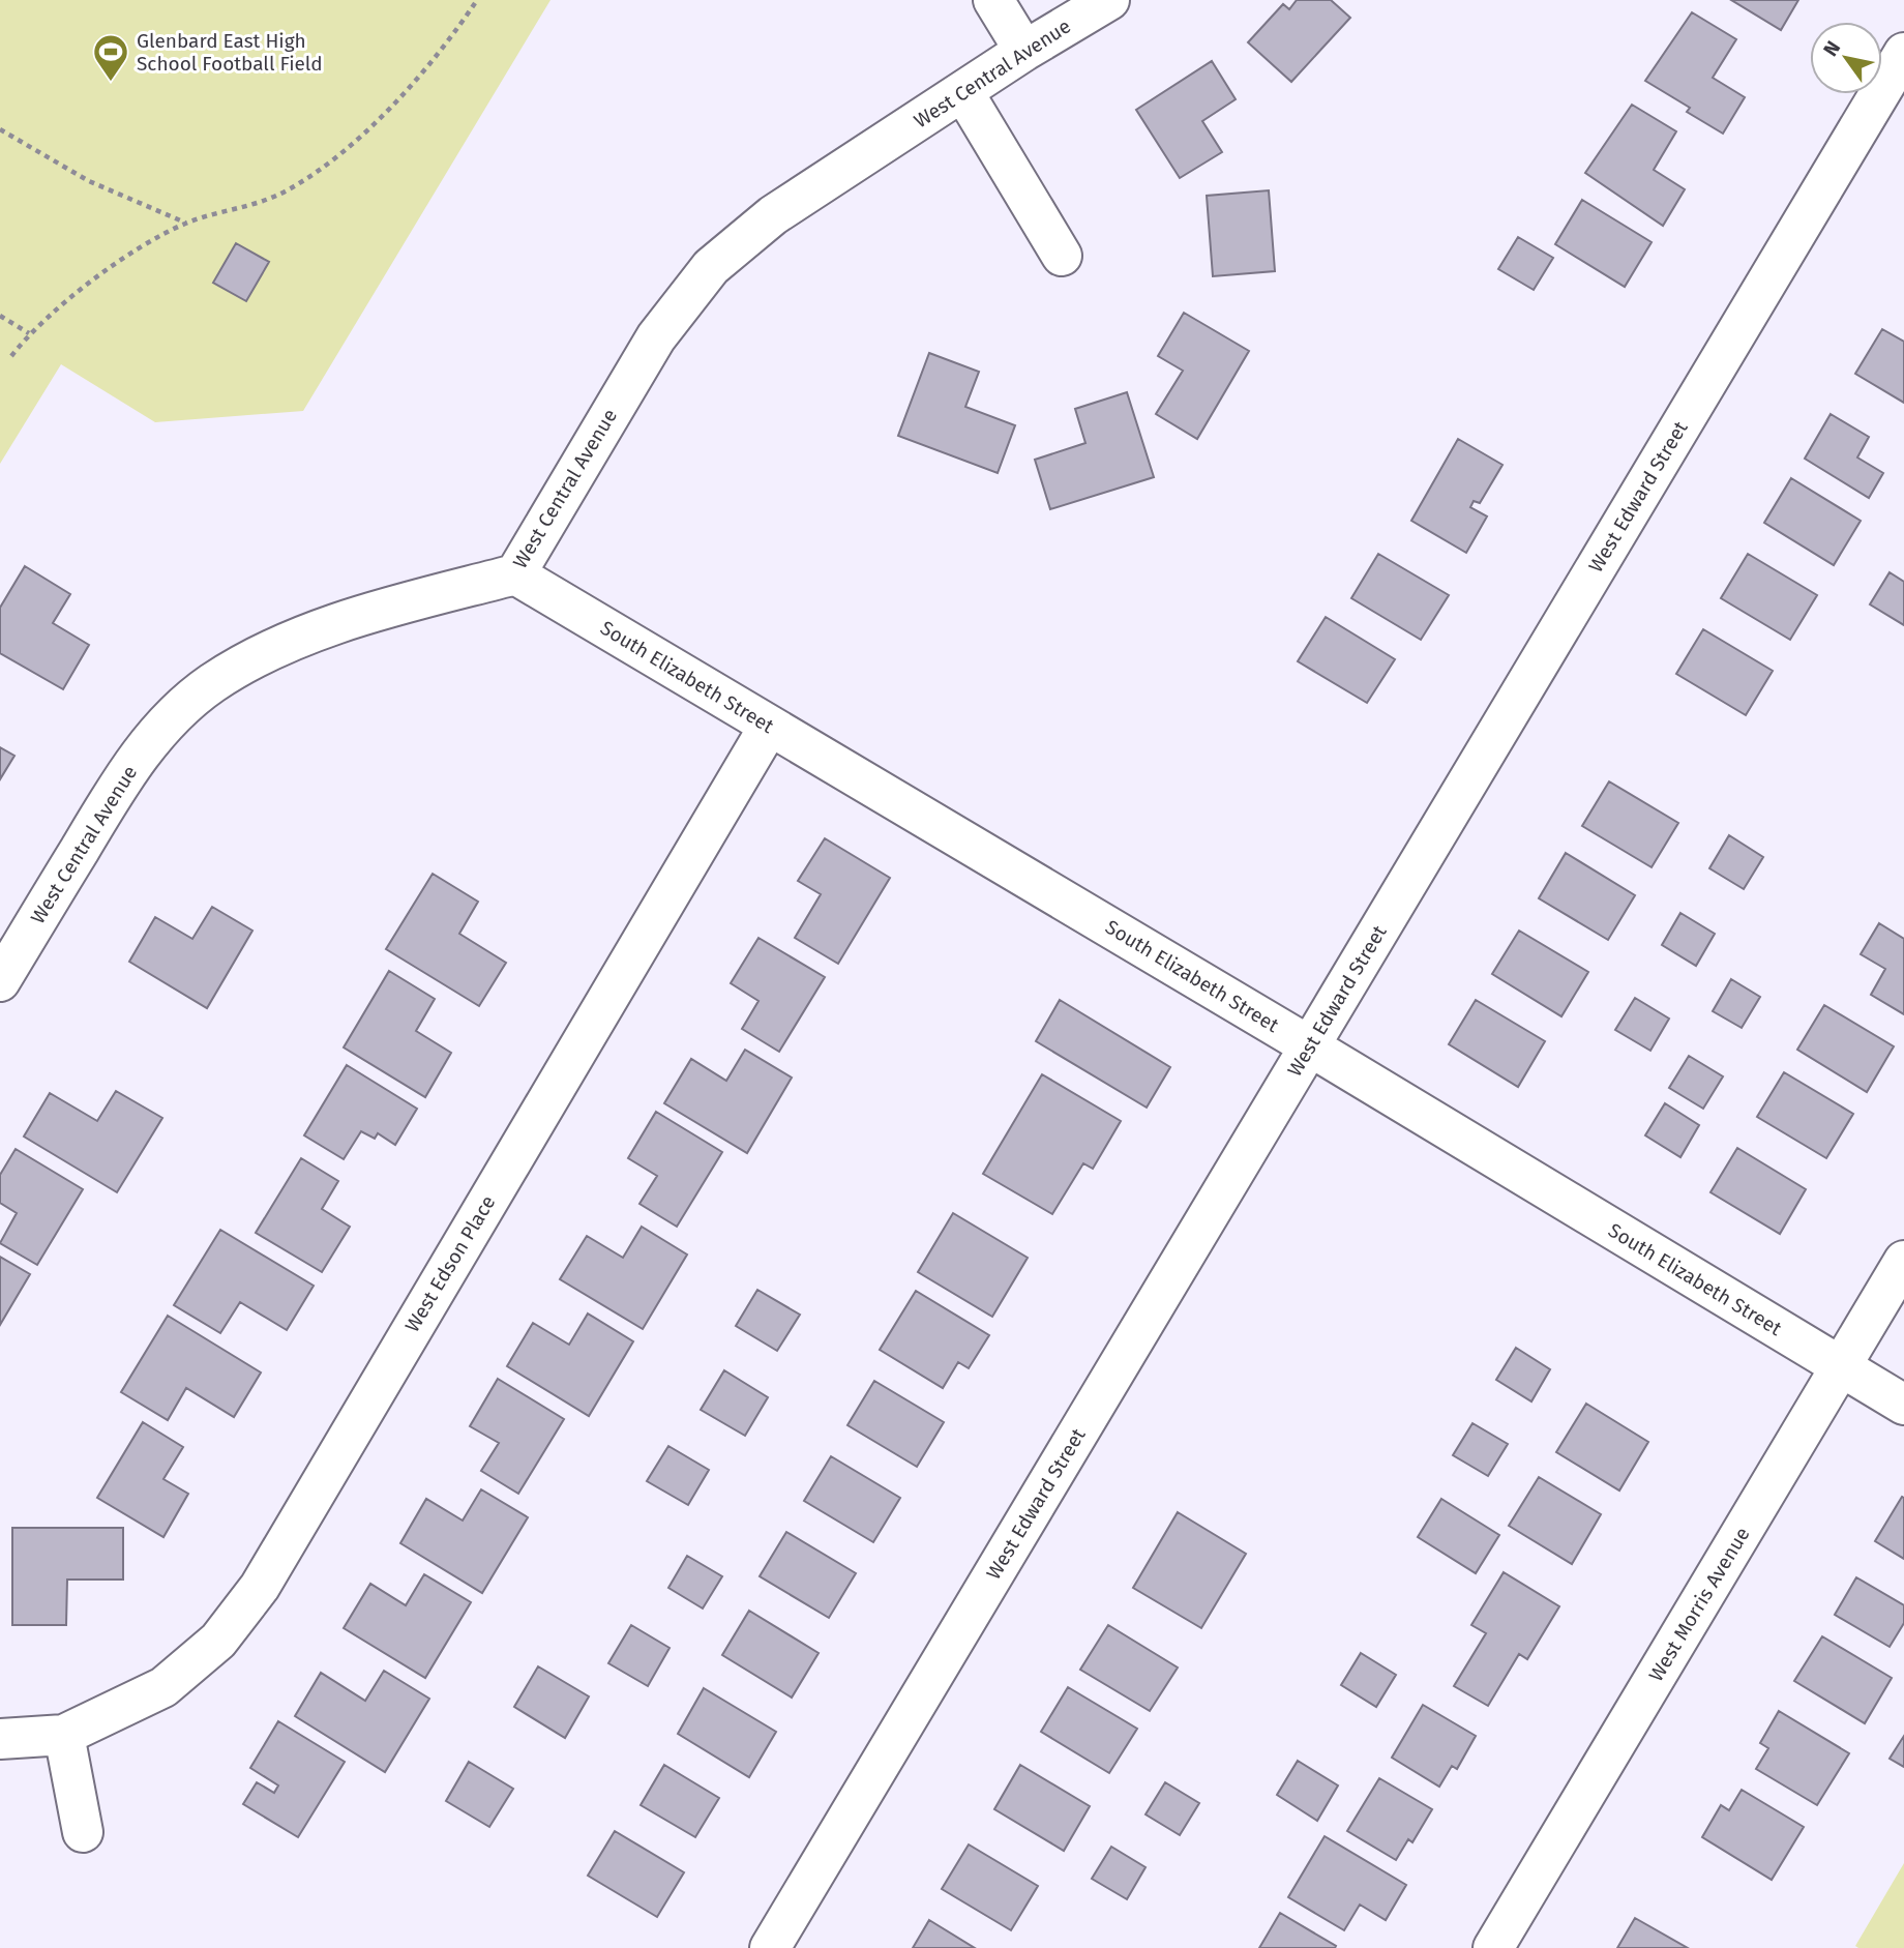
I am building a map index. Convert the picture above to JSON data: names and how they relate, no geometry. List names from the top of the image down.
{
  "streets": {
    "street": [
      "West Central Avenue",
      "West Edward Street",
      "South Elizabeth Street",
      "West Edson Place",
      "West Morris Avenue"
    ]
  },
  "crossings": [
    ["West Central Avenue", "South Elizabeth Street"],
    ["West Edward Street", "South Elizabeth Street"],
    ["South Elizabeth Street", "West Edson Place"],
    ["South Elizabeth Street", "West Morris Avenue"]
  ],
  "places": {
    "sports": ["Glenbard East High School Football Field"]
  },
  "north": "top left"
}
